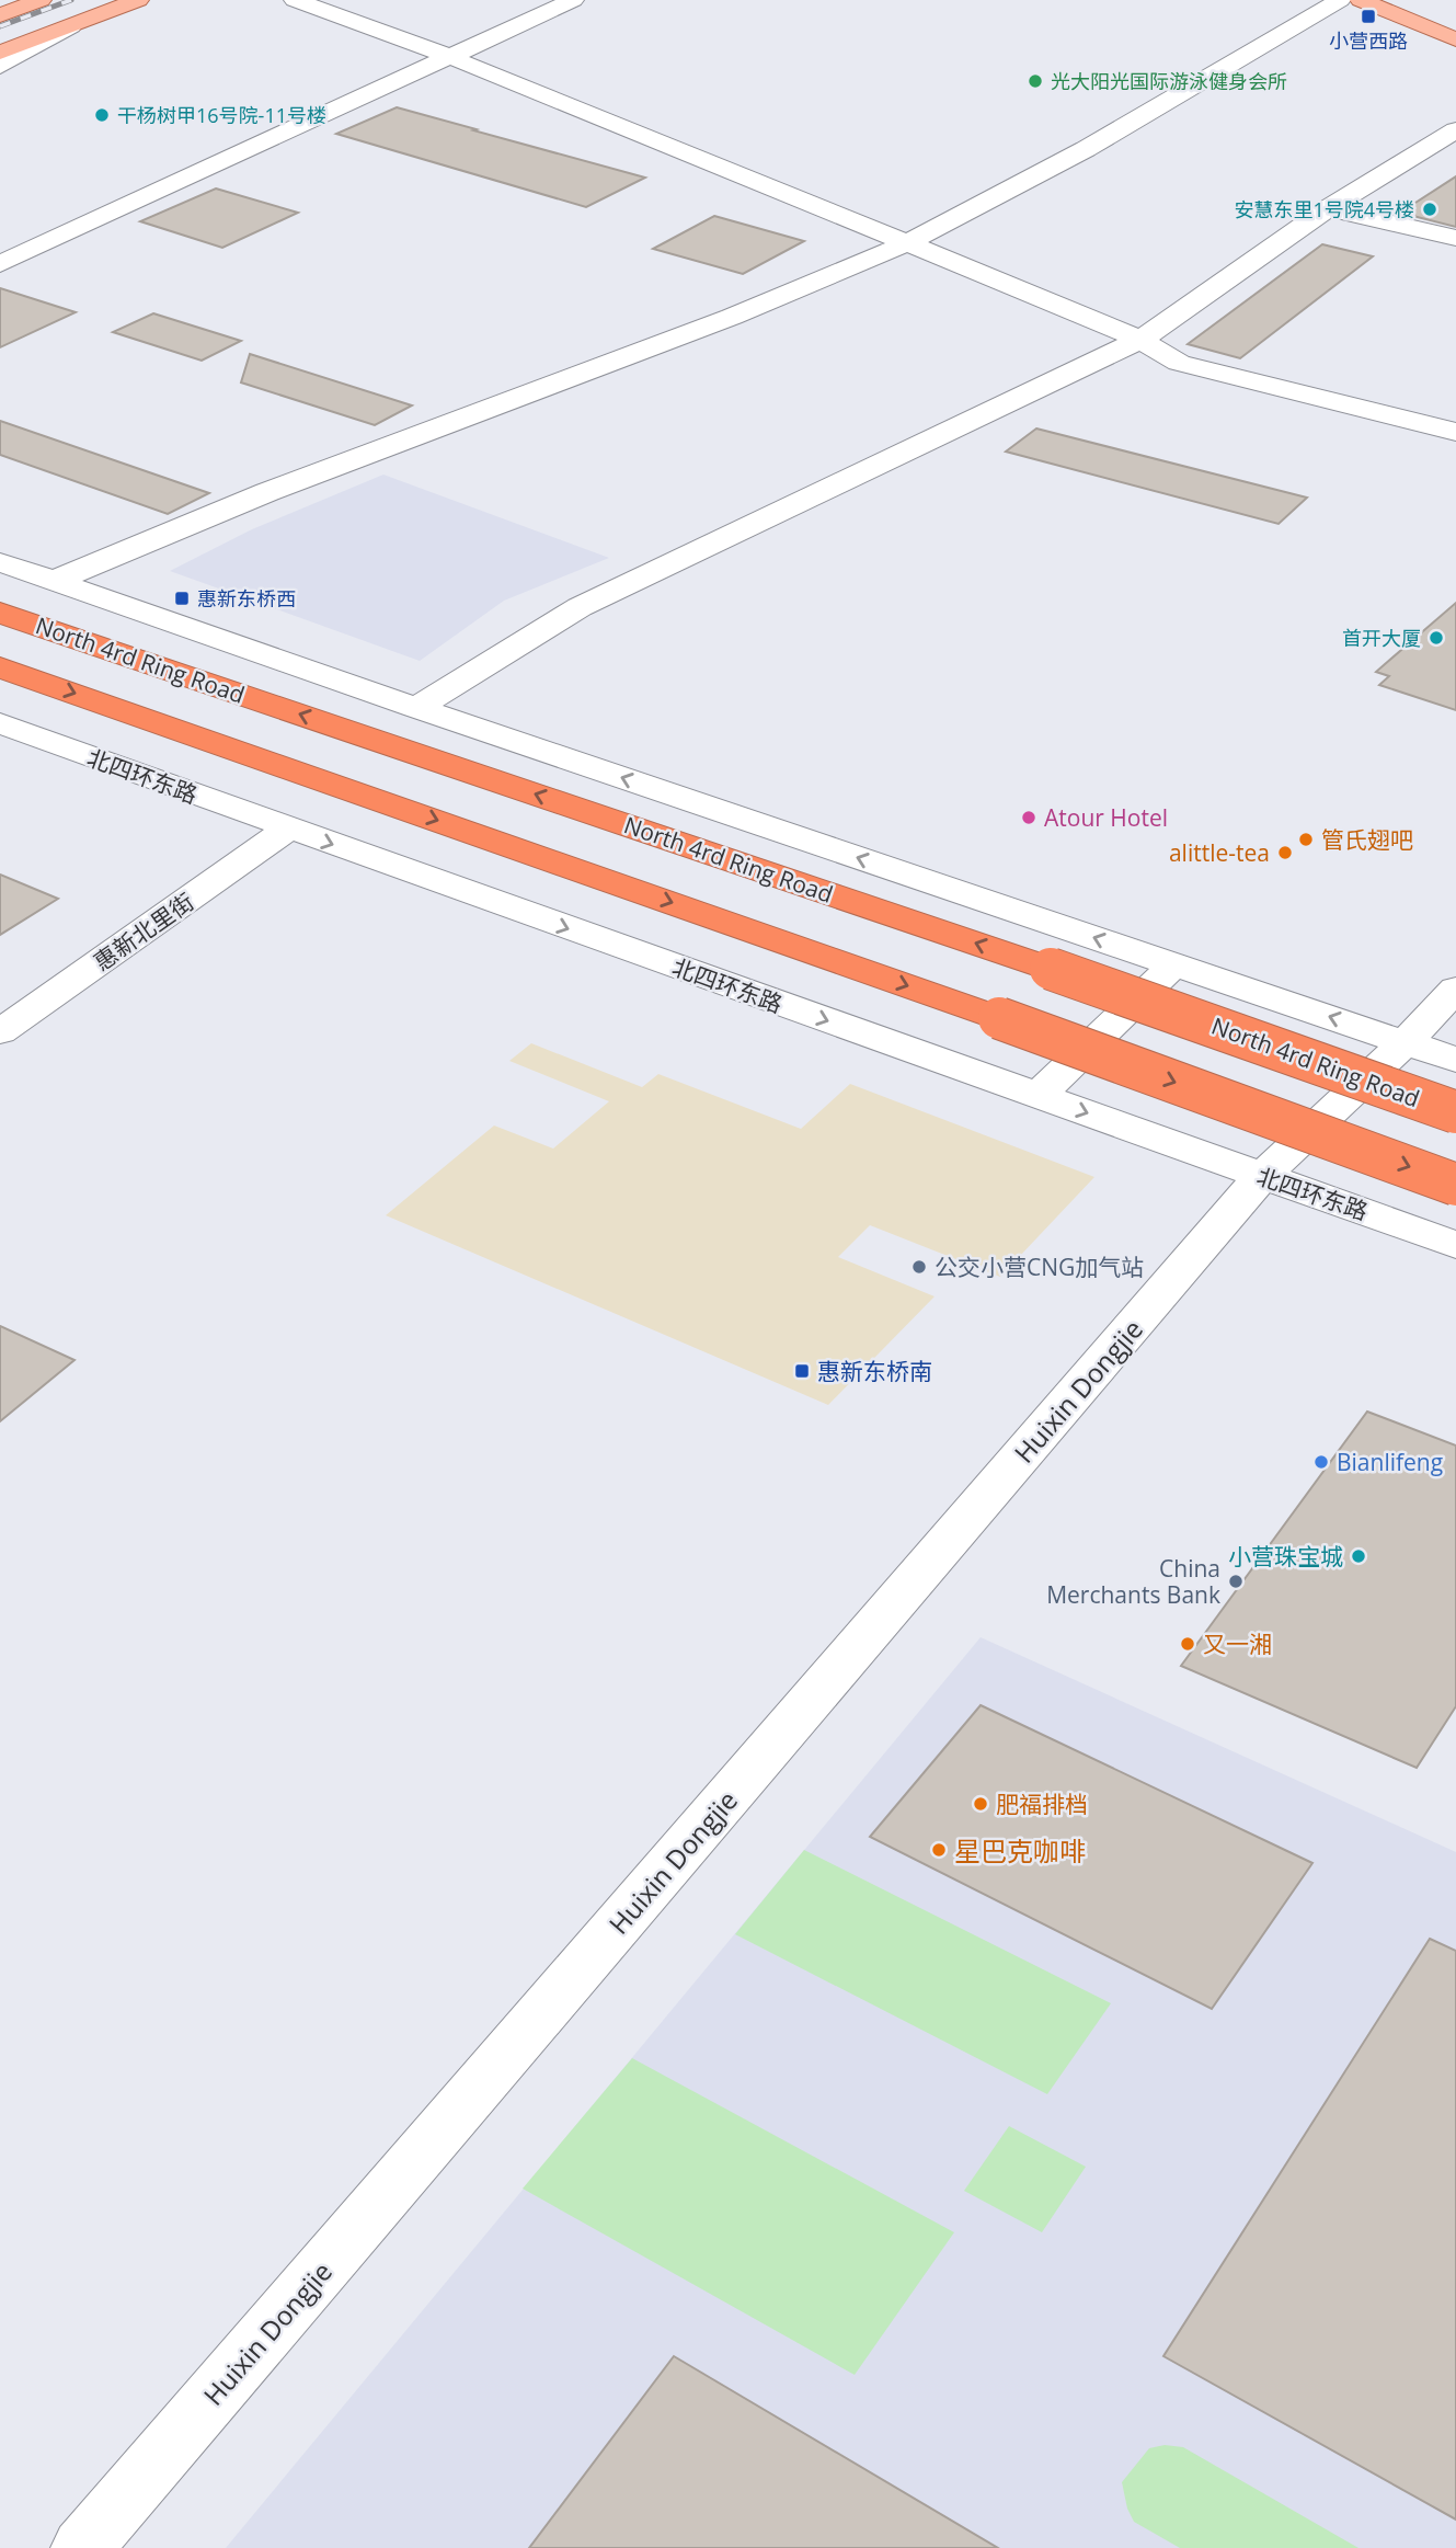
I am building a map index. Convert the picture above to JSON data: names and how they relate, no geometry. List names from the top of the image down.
{
  "streets": {
    "highway": ["North 4rd Ring Road"],
    "street": ["北四环东路", "惠新北里街", "Huixin Dongjie"]
  },
  "crossings": [
    ["北四环东路", "惠新北里街"],
    ["北四环东路", "Huixin Dongjie"]
  ],
  "places": {
    "transit": ["小营西路", "惠新东桥西", "惠新东桥南"],
    "other": [
      "光大阳光国际游泳健身会所",
      "干杨树甲16号院-11号楼",
      "安慧东里1号院4号楼",
      "首开大厦",
      "Atour Hotel",
      "管氏翅吧",
      "alittle-tea",
      "公交小营CNG加气站",
      "Bianlifeng",
      "小营珠宝城",
      "China Merchants Bank",
      "又一湘",
      "肥福排档",
      "星巴克咖啡"
    ]
  }
}
